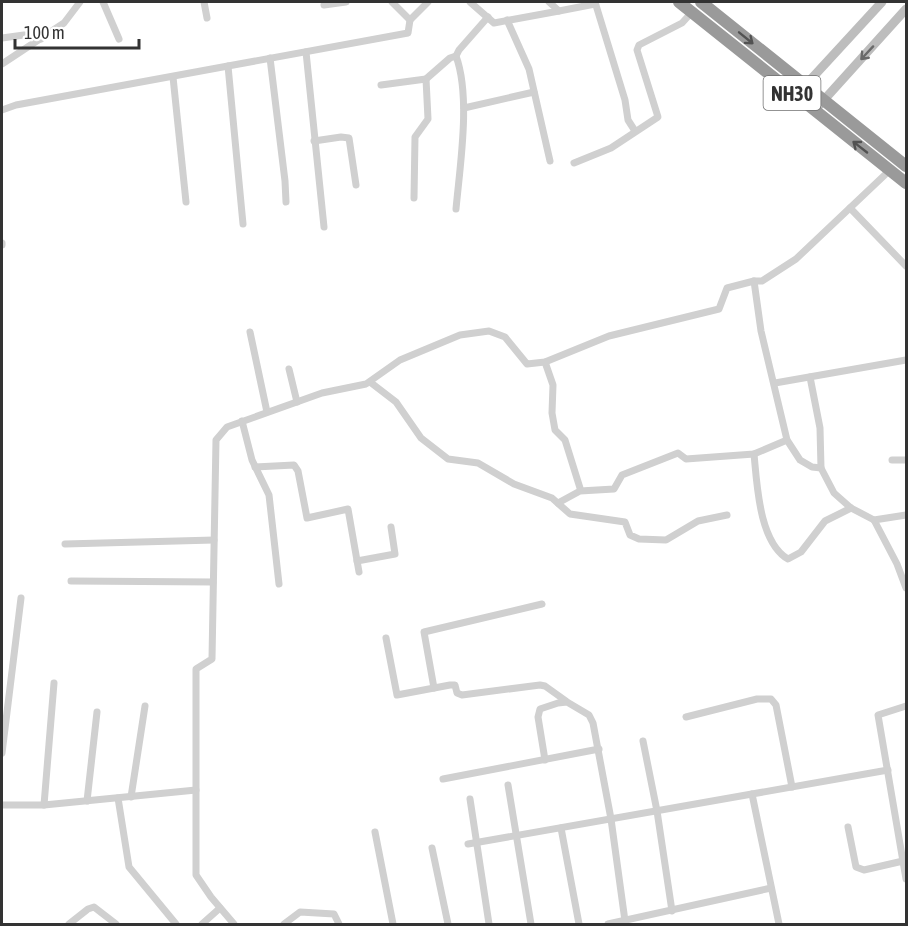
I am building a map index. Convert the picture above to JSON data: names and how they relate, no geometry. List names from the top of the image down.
{
  "streets": {
    "highway": ["NH30"]
  },
  "scale_bar": "100 m"
}
